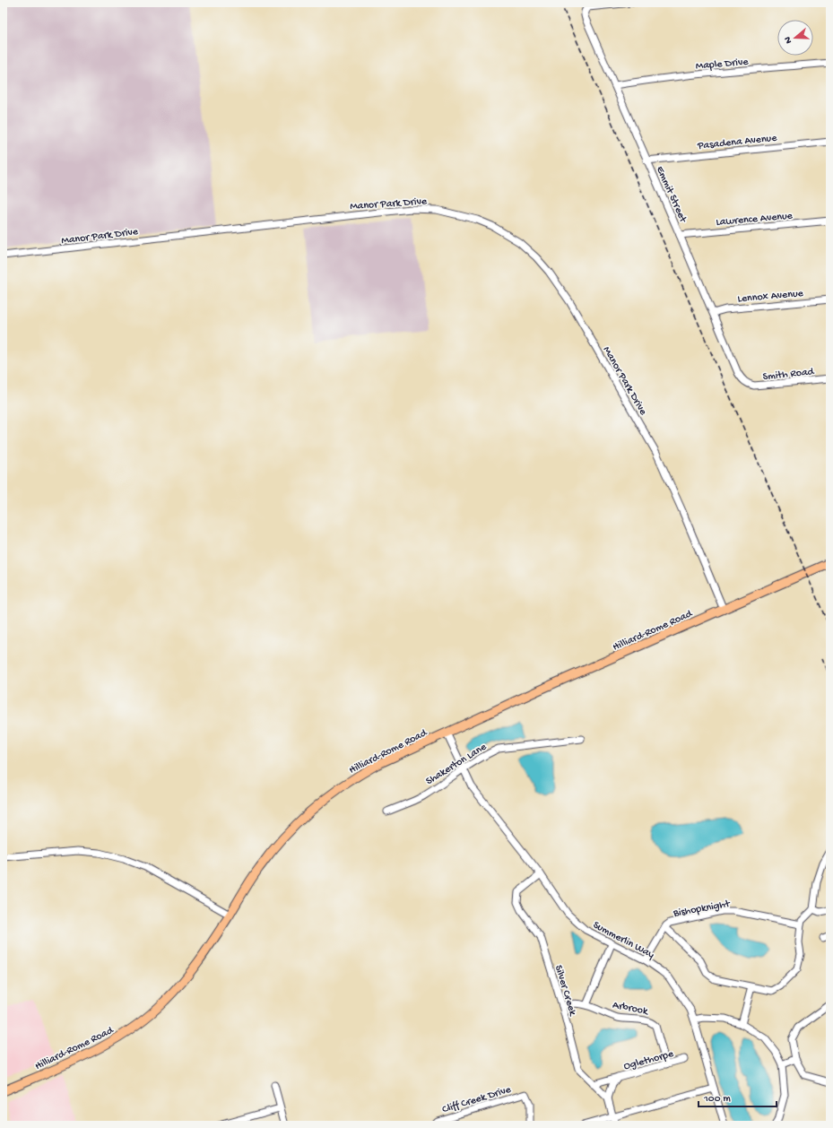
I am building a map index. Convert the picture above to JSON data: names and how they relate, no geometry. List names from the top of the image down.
{
  "streets": {
    "main road": ["Hilliard-Rome Road"],
    "street": [
      "Maple Drive",
      "Pasadena Avenue",
      "Emmit Street",
      "Manor Park Drive",
      "Lawrence Avenue",
      "Lennox Avenue",
      "Smith Road",
      "Shakerton Lane",
      "Bishopknight",
      "Summerlin Way",
      "Silver Creek",
      "Arbrook",
      "Oglethorpe",
      "Cliff Creek Drive"
    ]
  },
  "crossings": [
    ["Maple Drive", "Emmit Street"],
    ["Pasadena Avenue", "Emmit Street"],
    ["Emmit Street", "Lawrence Avenue"],
    ["Emmit Street", "Lennox Avenue"],
    ["Emmit Street", "Smith Road"],
    ["Manor Park Drive", "Hilliard-Rome Road"],
    ["Hilliard-Rome Road", "Summerlin Way"],
    ["Shakerton Lane", "Summerlin Way"],
    ["Bishopknight", "Summerlin Way"],
    ["Summerlin Way", "Silver Creek"],
    ["Silver Creek", "Arbrook"],
    ["Silver Creek", "Oglethorpe"],
    ["Arbrook", "Oglethorpe"]
  ],
  "scale_bar": "100 m",
  "north": "left"
}
